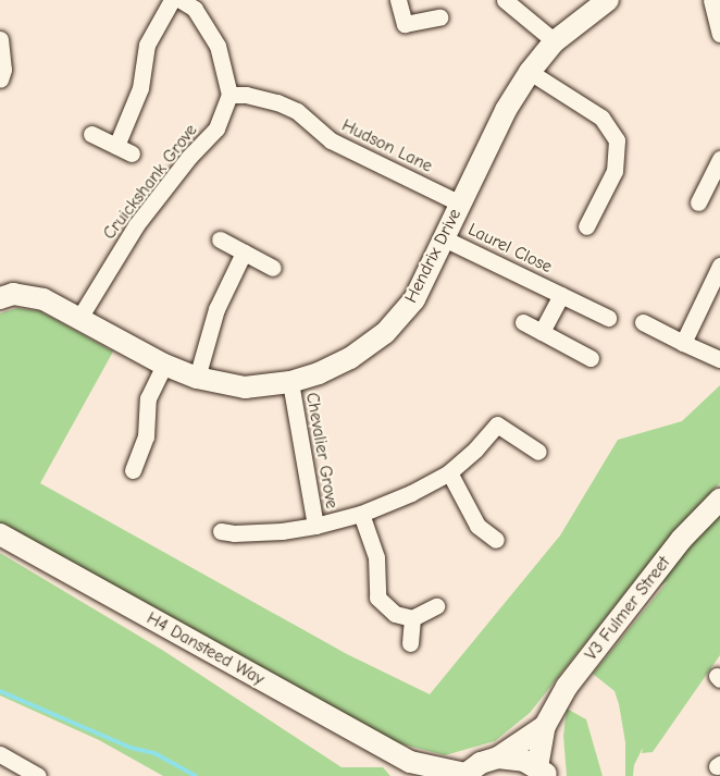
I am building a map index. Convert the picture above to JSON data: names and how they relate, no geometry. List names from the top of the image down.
{
  "streets": {
    "street": [
      "Hudson Lane",
      "Cruickshank Grove",
      "Laurel Close",
      "Hendrix Drive",
      "Chevalier Grove",
      "V3 Fulmer Street",
      "H4 Dansteed Way"
    ]
  },
  "crossings": [
    ["Hudson Lane", "Cruickshank Grove"],
    ["Hudson Lane", "Hendrix Drive"],
    ["Cruickshank Grove", "Hendrix Drive"],
    ["Laurel Close", "Hendrix Drive"],
    ["Hendrix Drive", "Chevalier Grove"],
    ["V3 Fulmer Street", "H4 Dansteed Way"]
  ]
}
